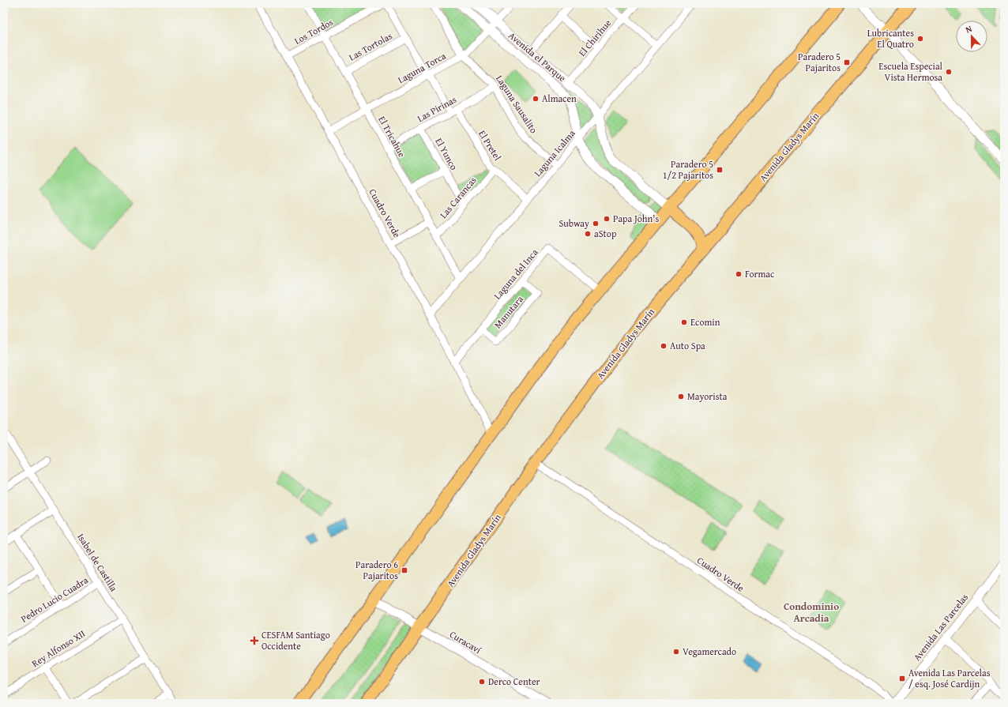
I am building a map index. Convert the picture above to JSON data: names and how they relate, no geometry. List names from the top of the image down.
{
  "streets": {
    "main road": ["Avenida Gladys Marín"],
    "street": [
      "Los Tordos",
      "El Chirihue",
      "Las Tortolas",
      "Avenida el Parque",
      "Laguna Torca",
      "Laguna Sausalito",
      "Las Pirinas",
      "El Tricahue",
      "El Pretel",
      "Laguna Icalma",
      "El Yunco",
      "Las Carancas",
      "Cuadro Verde",
      "Laguna del Inca",
      "Manutara",
      "Isabel de Castilla",
      "Pedro Lucio Cuadra",
      "Avenida Las Parcelas",
      "Curacaví",
      "Rey Alfonso XII"
    ]
  },
  "crossings": [
    ["Los Tordos", "El Tricahue"],
    ["Los Tordos", "Cuadro Verde"],
    ["El Chirihue", "Avenida el Parque"],
    ["Las Tortolas", "El Tricahue"],
    ["Las Tortolas", "El Pretel"],
    ["Avenida el Parque", "Laguna Torca"],
    ["Avenida el Parque", "Laguna Icalma"],
    ["Laguna Torca", "Laguna Sausalito"],
    ["Laguna Torca", "El Tricahue"],
    ["Laguna Torca", "El Pretel"],
    ["Laguna Torca", "Cuadro Verde"],
    ["Laguna Sausalito", "Las Pirinas"],
    ["Laguna Sausalito", "Laguna Icalma"],
    ["Las Pirinas", "El Tricahue"],
    ["Las Pirinas", "El Pretel"],
    ["Las Pirinas", "El Yunco"],
    ["El Tricahue", "Laguna Icalma"],
    ["El Tricahue", "Las Carancas"],
    ["El Pretel", "Laguna Icalma"],
    ["El Pretel", "Las Carancas"],
    ["Avenida Gladys Marín", "Cuadro Verde"],
    ["Avenida Gladys Marín", "Curacaví"],
    ["Laguna Icalma", "Cuadro Verde"],
    ["El Yunco", "Las Carancas"],
    ["Cuadro Verde", "Laguna del Inca"],
    ["Laguna del Inca", "Manutara"],
    ["Isabel de Castilla", "Pedro Lucio Cuadra"],
    ["Isabel de Castilla", "Rey Alfonso XII"]
  ],
  "districts": ["Condominio Arcadia"],
  "places": {
    "other": [
      "Lubricantes El Quatro",
      "Escuela Especial Vista Hermosa",
      "Almacen",
      "Papa John's",
      "Subway",
      "aStop",
      "Formac",
      "Ecomin",
      "Auto Spa",
      "Mayorista",
      "Vegamercado",
      "Derco Center"
    ],
    "transit": [
      "Paradero 5 Pajaritos",
      "Paradero 5 1/2 Pajaritos",
      "Paradero 6 Pajaritos",
      "Avenida Las Parcelas / esq. José Cardijn"
    ],
    "health": ["CESFAM Santiago Occidente"]
  },
  "north": "top"
}
